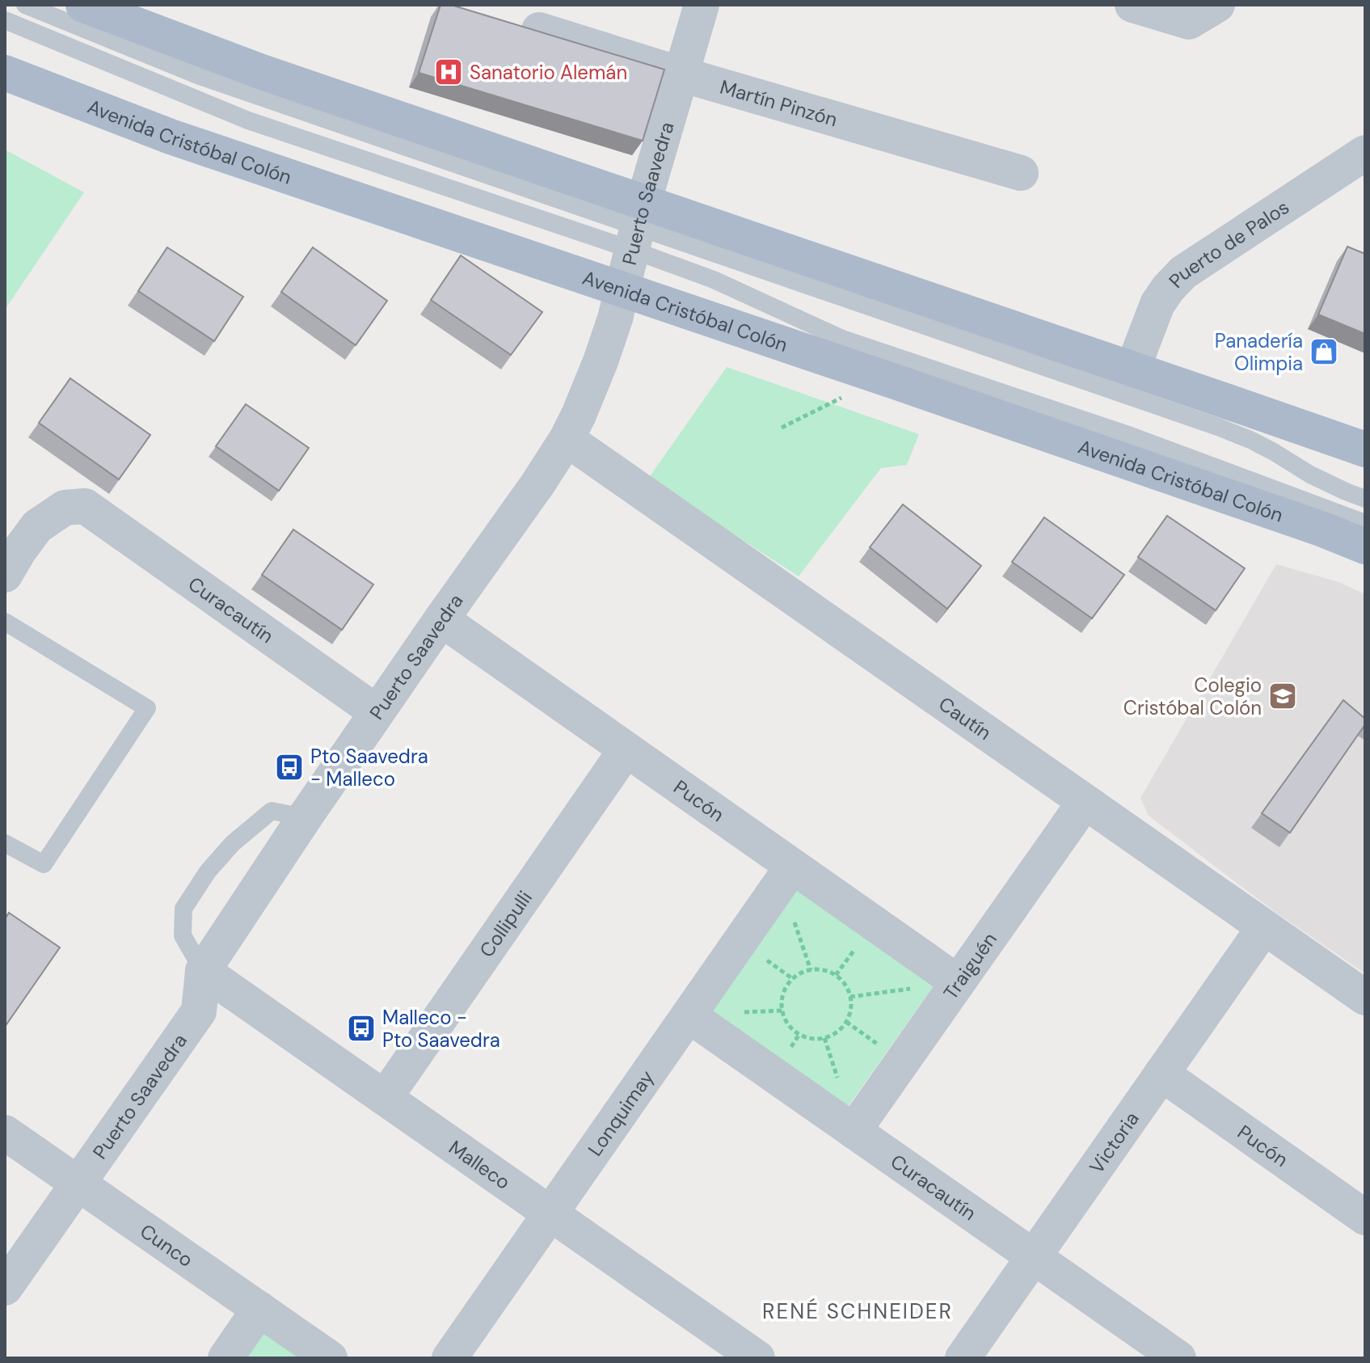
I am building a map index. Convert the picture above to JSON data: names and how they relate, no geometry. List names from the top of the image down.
{
  "streets": {
    "main road": ["Avenida Cristóbal Colón"],
    "street": [
      "Martín Pinzón",
      "Puerto Saavedra",
      "Puerto de Palos",
      "Curacautín",
      "Cautín",
      "Pucón",
      "Collipulli",
      "Traiguén",
      "Lonquimay",
      "Victoria",
      "Malleco",
      "Cunco"
    ]
  },
  "crossings": [
    ["Martín Pinzón", "Puerto Saavedra"],
    ["Avenida Cristóbal Colón", "Puerto Saavedra"],
    ["Puerto Saavedra", "Curacautín"],
    ["Puerto Saavedra", "Cautín"],
    ["Puerto Saavedra", "Pucón"],
    ["Puerto Saavedra", "Malleco"],
    ["Puerto Saavedra", "Cunco"],
    ["Curacautín", "Traiguén"],
    ["Curacautín", "Lonquimay"],
    ["Curacautín", "Victoria"],
    ["Cautín", "Traiguén"],
    ["Cautín", "Victoria"],
    ["Pucón", "Collipulli"],
    ["Pucón", "Traiguén"],
    ["Pucón", "Lonquimay"],
    ["Pucón", "Victoria"],
    ["Collipulli", "Malleco"],
    ["Lonquimay", "Malleco"]
  ],
  "districts": ["RENÉ SCHNEIDER"],
  "places": {
    "hospital": ["Sanatorio Alemán"],
    "shop": ["Panadería Olimpia"],
    "school or university": ["Colegio Cristóbal Colón"],
    "bus stop": ["Pto Saavedra - Malleco", "Malleco - Pto Saavedra"]
  }
}
